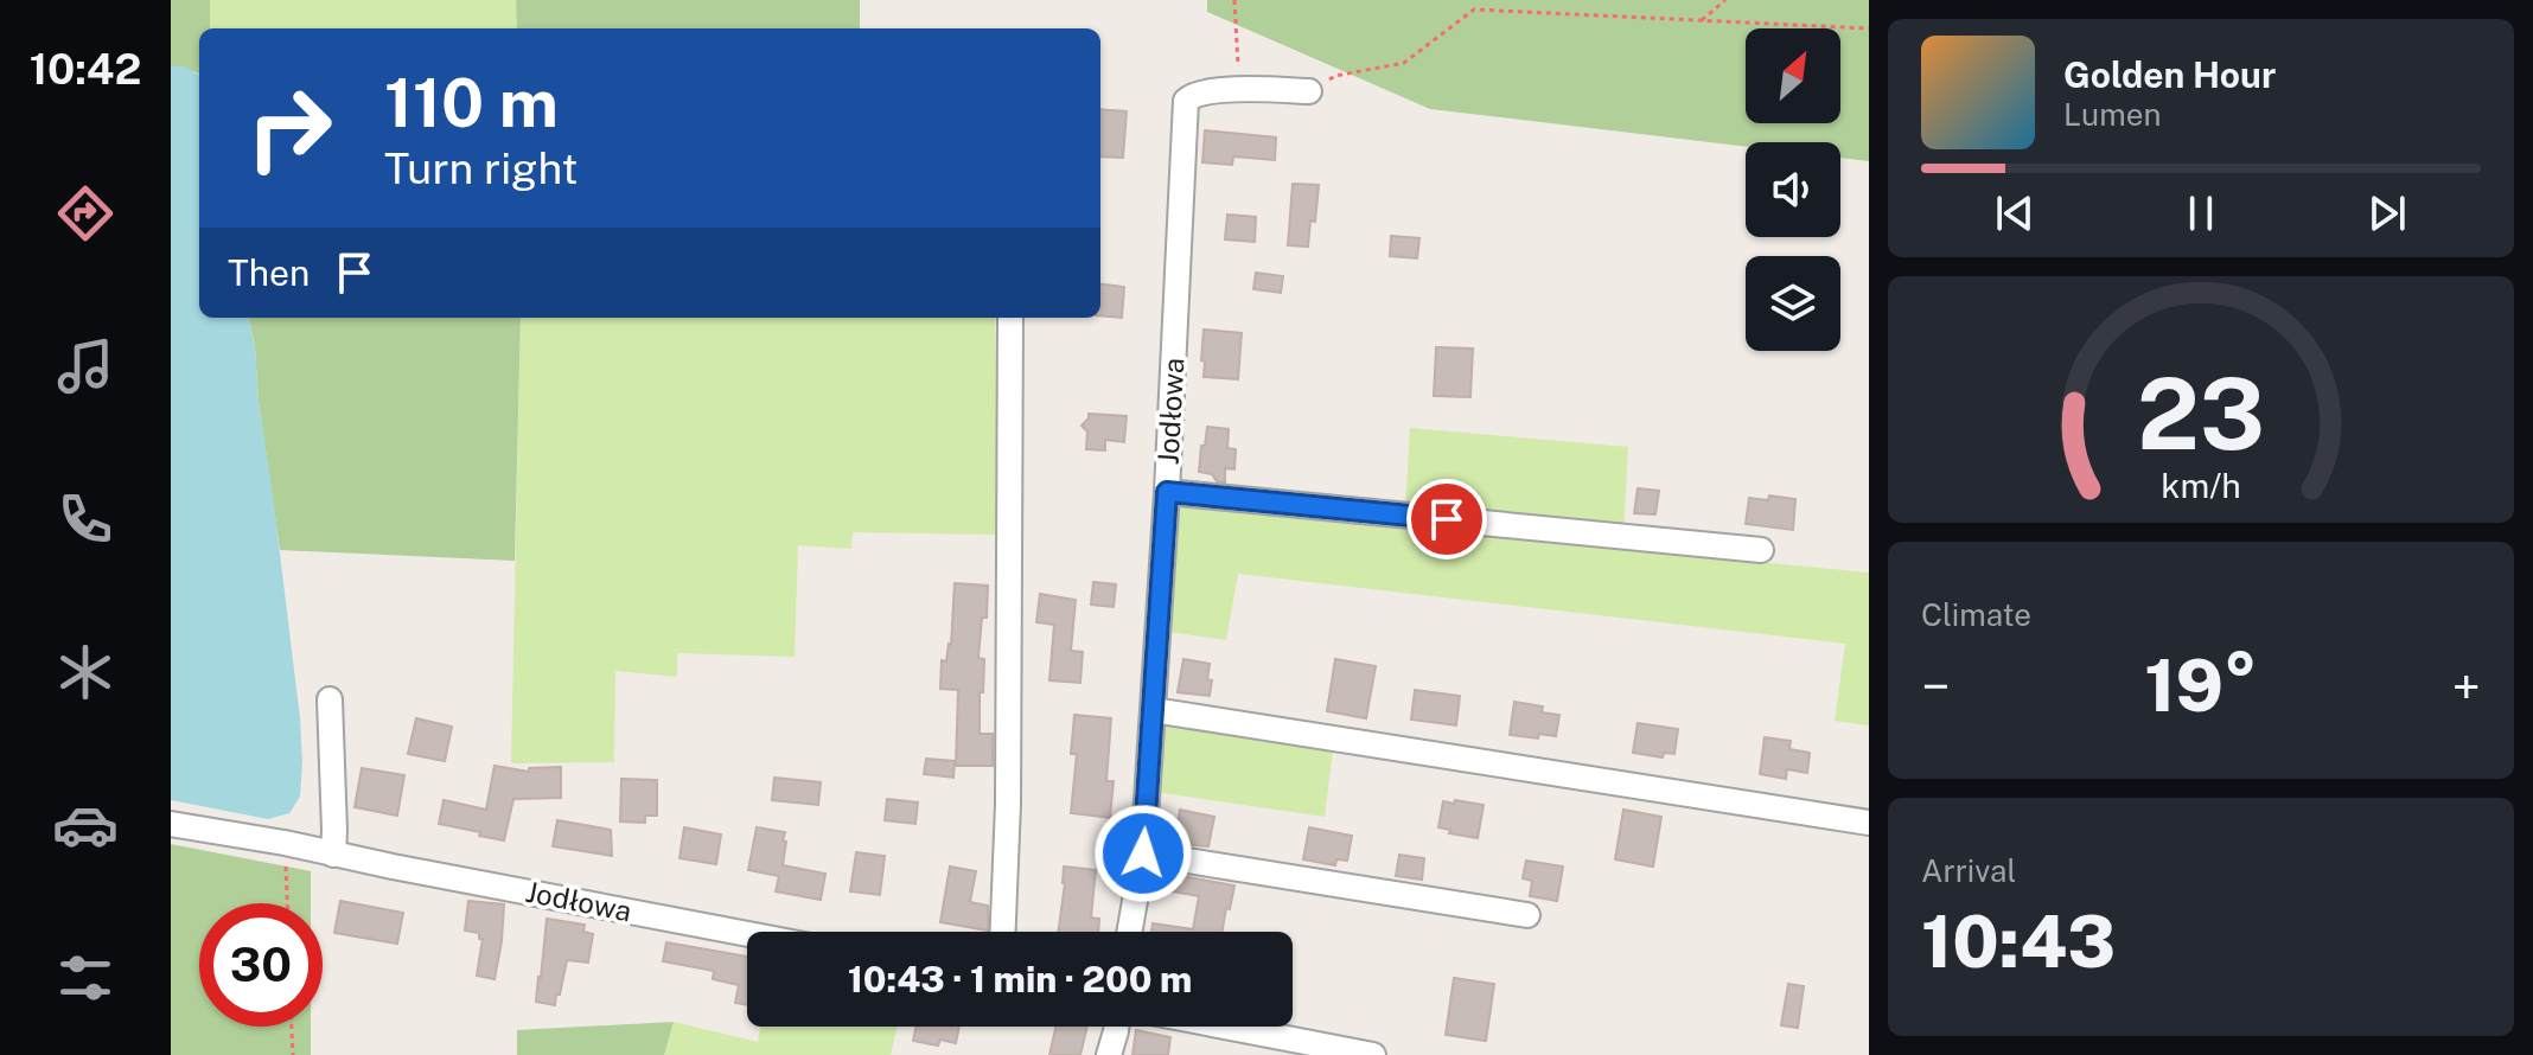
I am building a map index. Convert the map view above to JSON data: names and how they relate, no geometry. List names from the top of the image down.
{
  "streets": {
    "street": ["Jodłowa"]
  },
  "north": "top right",
  "page": {
    "tabs": "10:42",
    "turn": ["110 m", "Turn right"],
    "song": ["Golden Hour", "Lumen"],
    "then": "Then",
    "tile": [
      "Climate",
      ["Arrival", "10:43"]
    ],
    "heat": ["−", "19°", "+"],
    "limit": "30",
    "trip": "10:43 · 1 min · 200 m",
    "gauge": ["23", "km/h"]
  }
}
